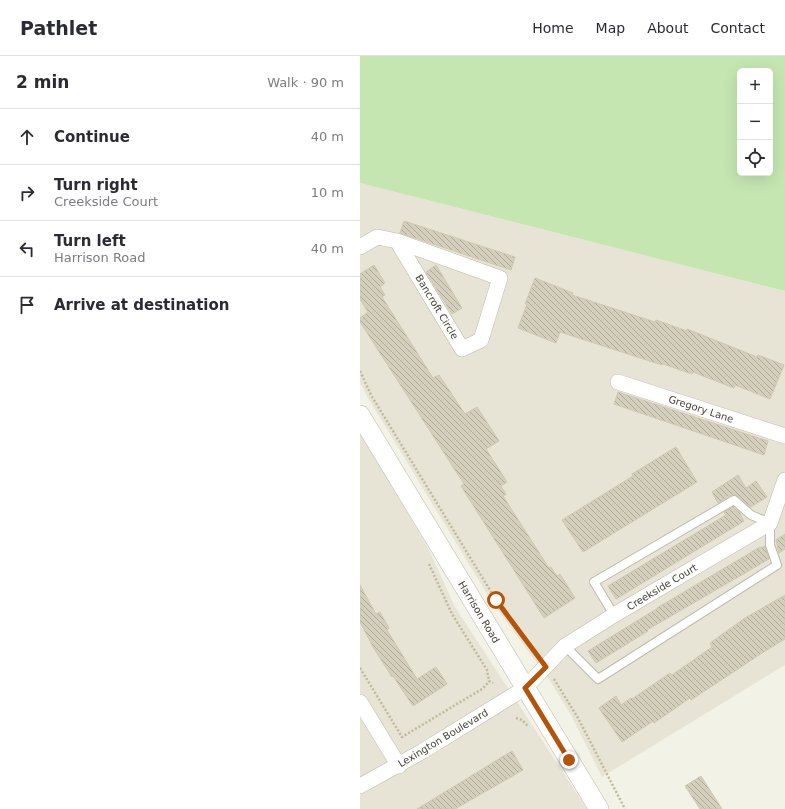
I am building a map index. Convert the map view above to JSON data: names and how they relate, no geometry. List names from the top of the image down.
{
  "streets": {
    "street": [
      "Bancroft Circle",
      "Gregory Lane",
      "Creekside Court",
      "Harrison Road",
      "Lexington Boulevard"
    ]
  },
  "crossings": [
    ["Creekside Court", "Harrison Road"],
    ["Creekside Court", "Lexington Boulevard"],
    ["Harrison Road", "Lexington Boulevard"]
  ],
  "page": {
    "header": "Pathlet",
    "nav": [
      "Home",
      "Map",
      "About",
      "Contact"
    ],
    "heading": ["2 min", "Walk · 90 m"],
    "map_buttons": ["+", "−"],
    "list": [
      ["Continue", "40 m"],
      ["Turn right", "Creekside Court", "10 m"],
      ["Turn left", "Harrison Road", "40 m"],
      "Arrive at destination"
    ]
  }
}
